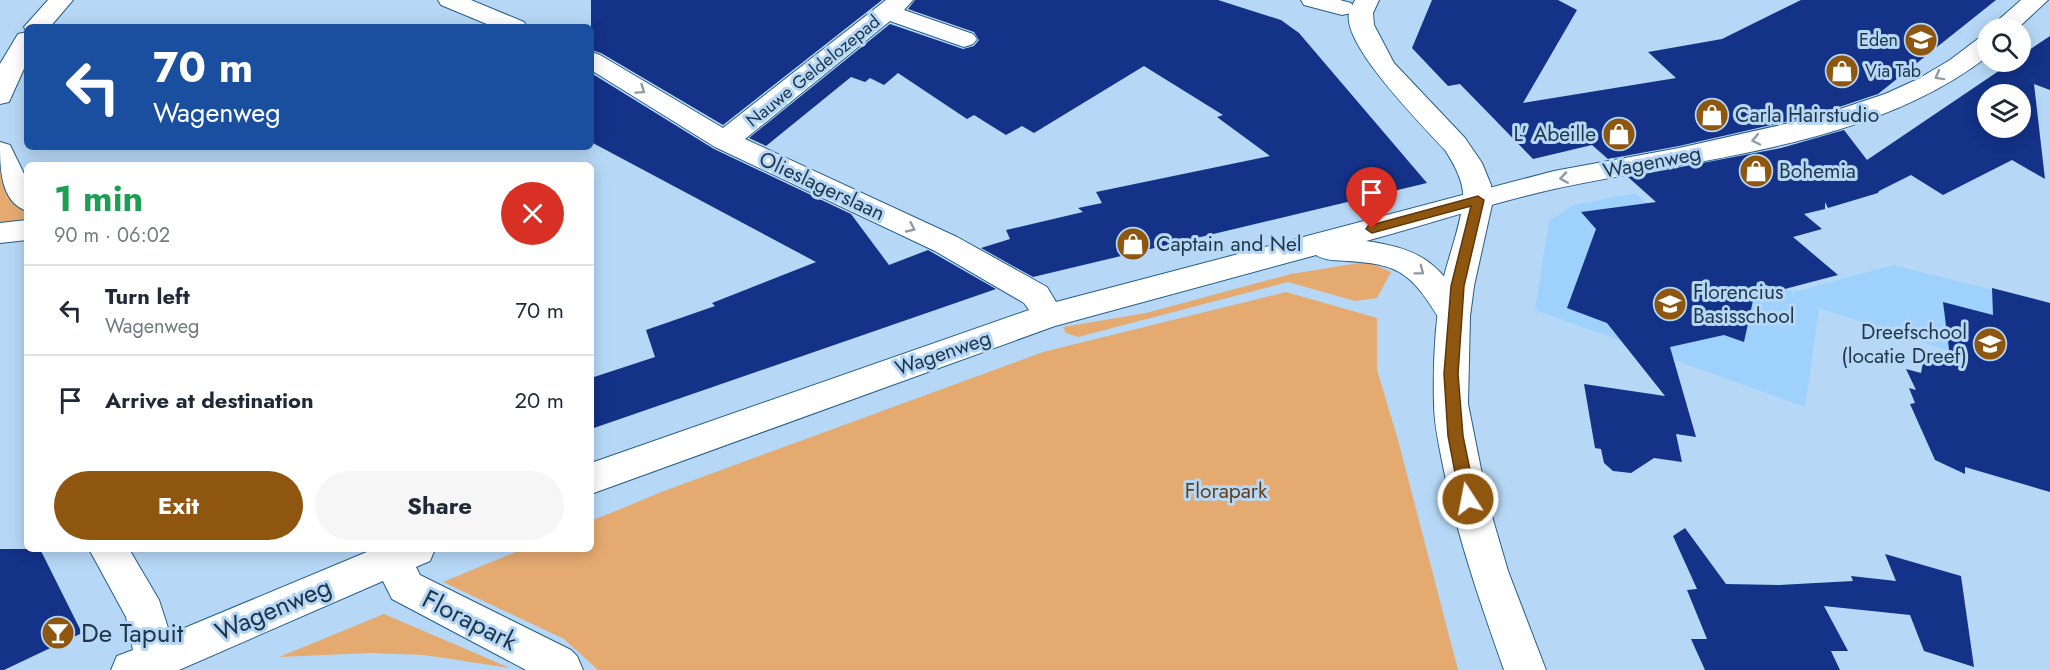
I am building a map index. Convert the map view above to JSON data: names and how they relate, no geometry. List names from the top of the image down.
{
  "streets": {
    "street": [
      "Nauwe Geldelozepad",
      "Wagenweg",
      "Olieslagerslaan",
      "Florapark"
    ]
  },
  "crossings": [
    ["Nauwe Geldelozepad", "Olieslagerslaan"],
    ["Wagenweg", "Olieslagerslaan"],
    ["Wagenweg", "Florapark"]
  ],
  "one_way": ["Olieslagerslaan"],
  "parks": ["Florapark"],
  "places": {
    "school or university": ["Eden", "Florencius Basisschool", "Dreefschool (locatie Dreef)"],
    "shop": [
      "Via Tab",
      "Carla Hairstudio",
      "L' Abeille",
      "Bohemia",
      "Captain and Nel"
    ],
    "bar": ["De Tapuit"]
  },
  "page": {
    "turn": ["70 m", "Wagenweg"],
    "heading": ["1 min", "90 m · 06:02"],
    "list": [
      {
        "name": "Turn left",
        "note": "Wagenweg",
        "value": "70 m"
      },
      {
        "name": "Arrive at destination",
        "value": "20 m"
      }
    ],
    "buttons": ["Exit", "Share"]
  }
}
